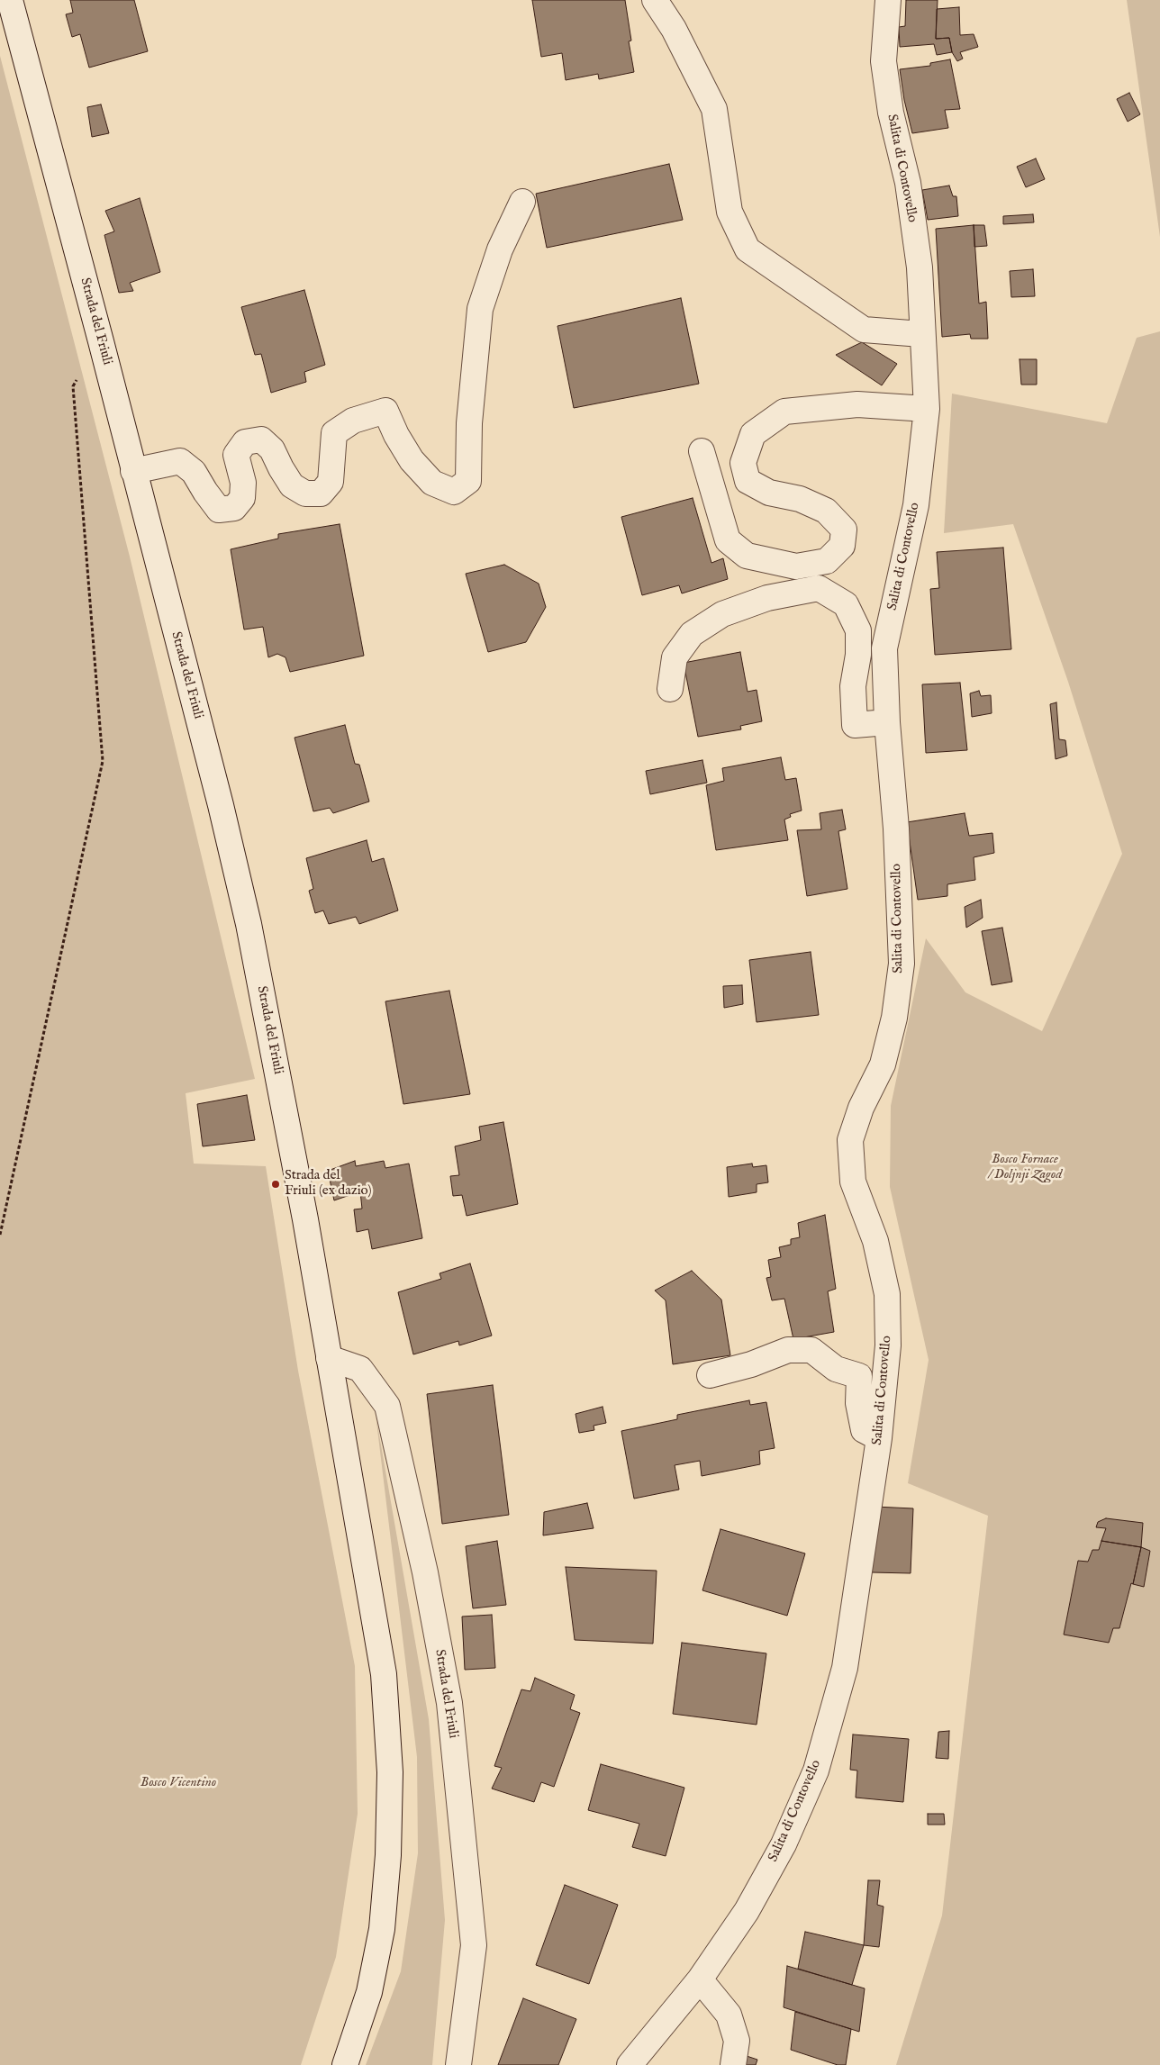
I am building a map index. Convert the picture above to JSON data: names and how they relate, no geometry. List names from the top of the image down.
{
  "streets": {
    "street": ["Salita di Contovello", "Strada del Friuli"]
  },
  "parks": ["Bosco Fornace / Doljnji Zagod", "Bosco Vicentino"],
  "places": ["Strada del Friuli (ex dazio)"]
}
